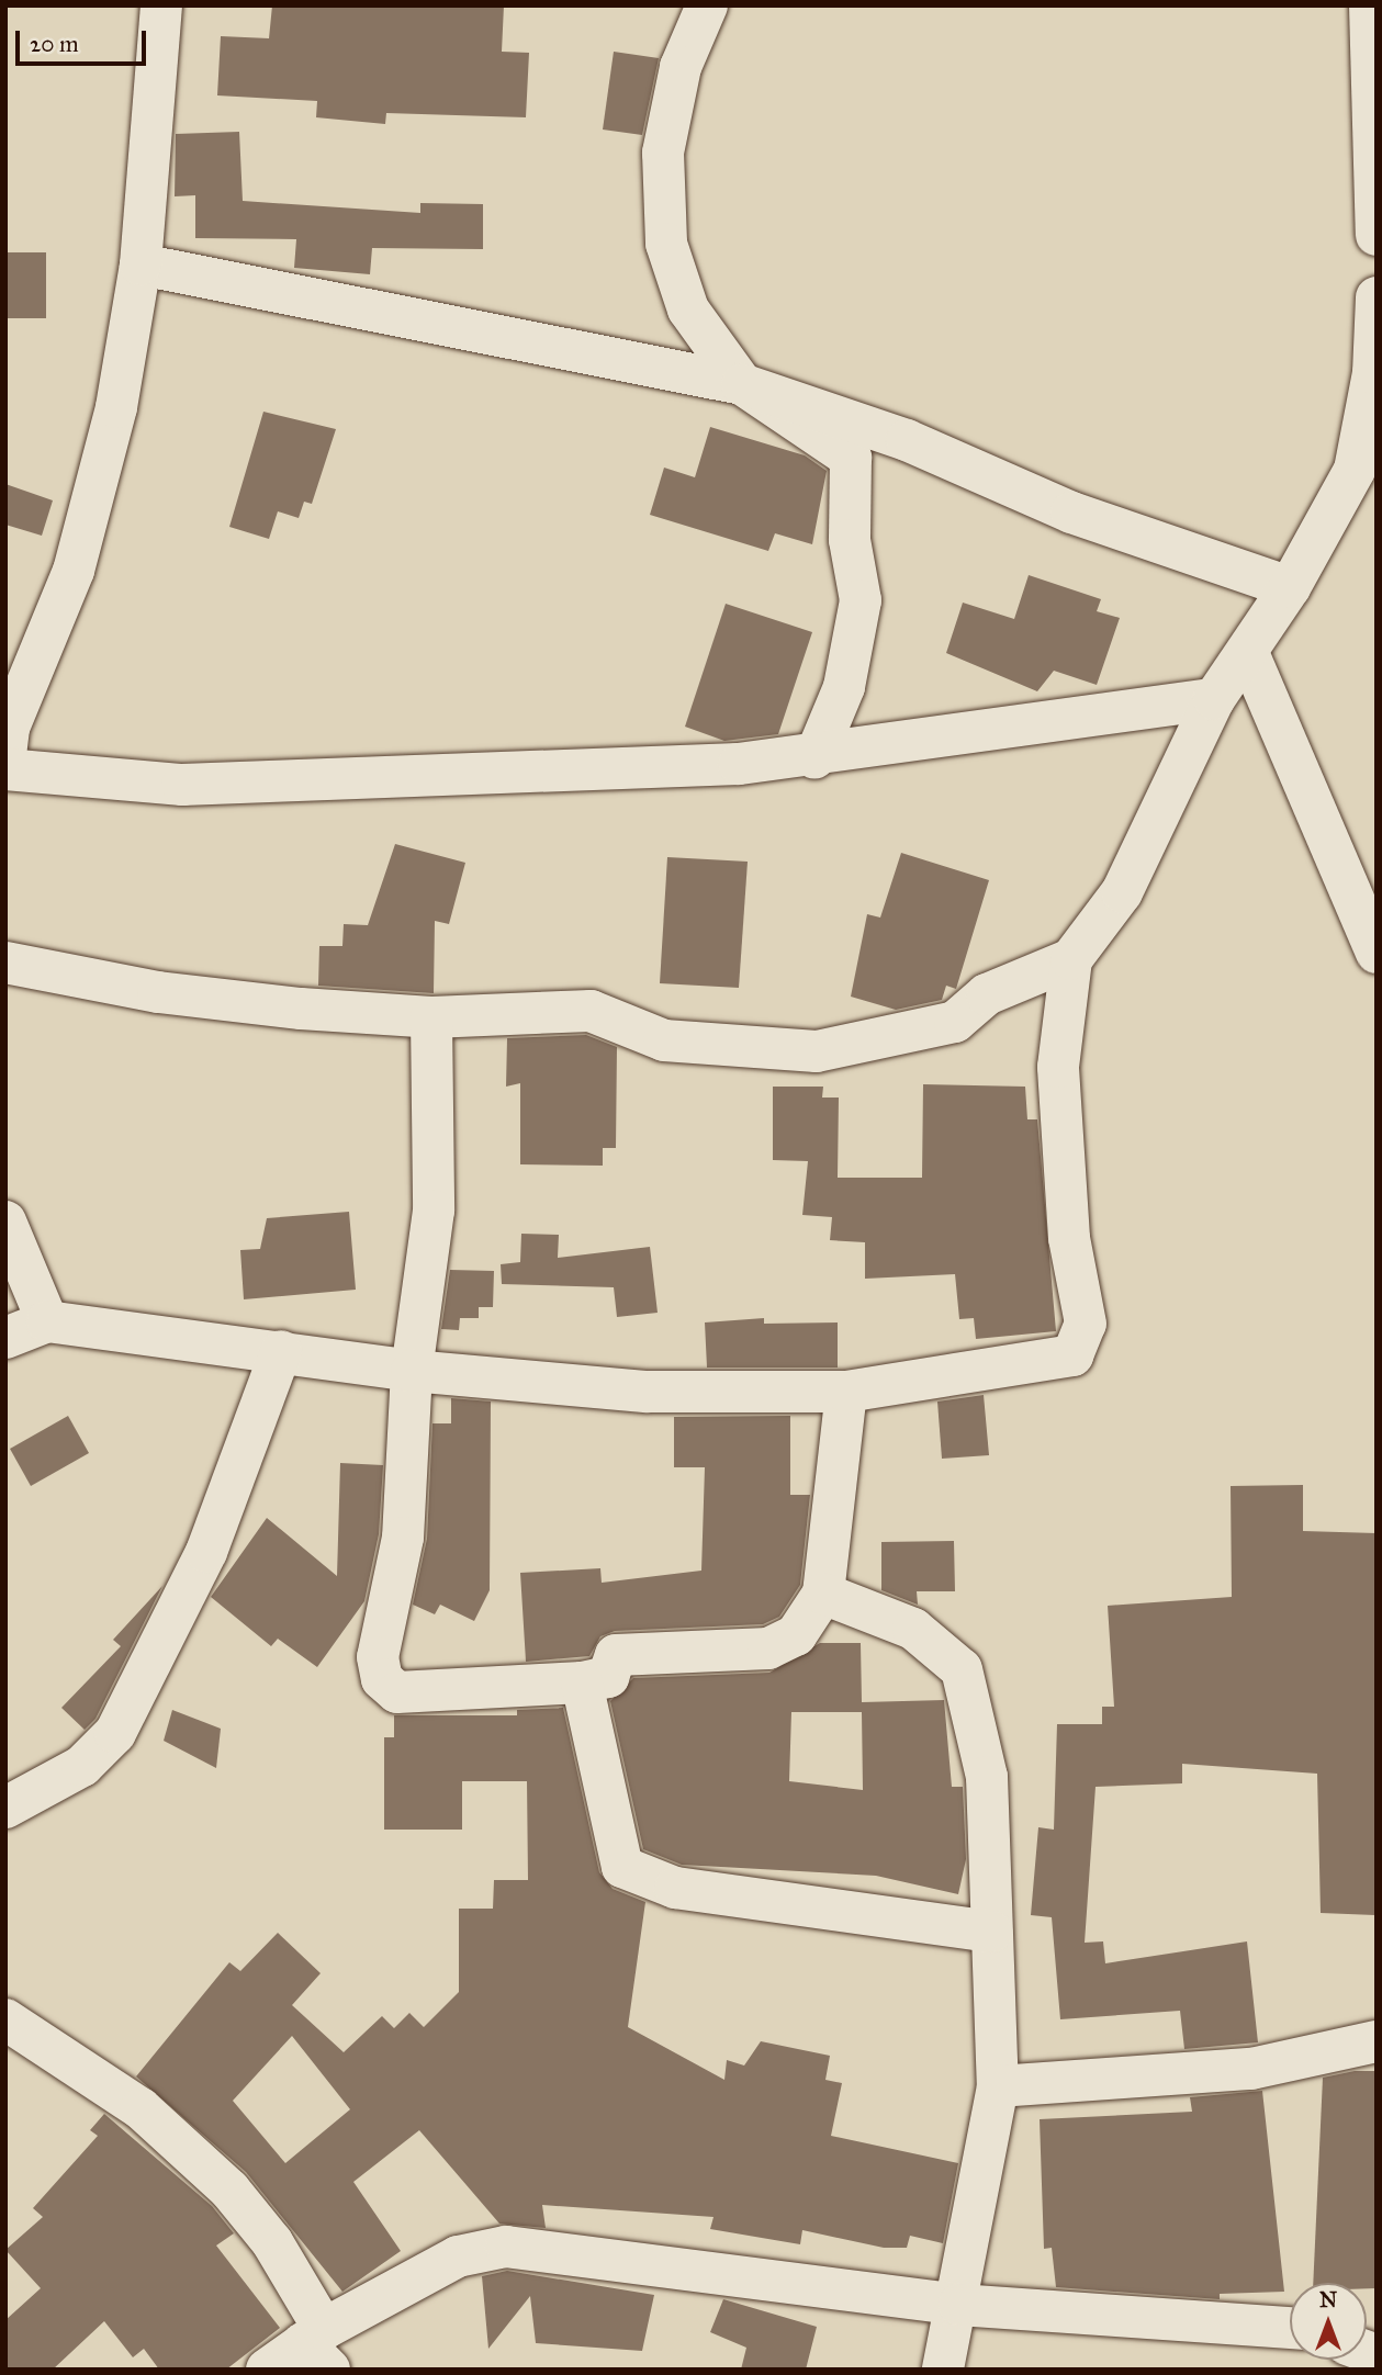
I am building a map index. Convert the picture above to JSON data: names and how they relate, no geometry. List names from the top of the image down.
{
  "scale_bar": "20 m",
  "north": "top"
}
